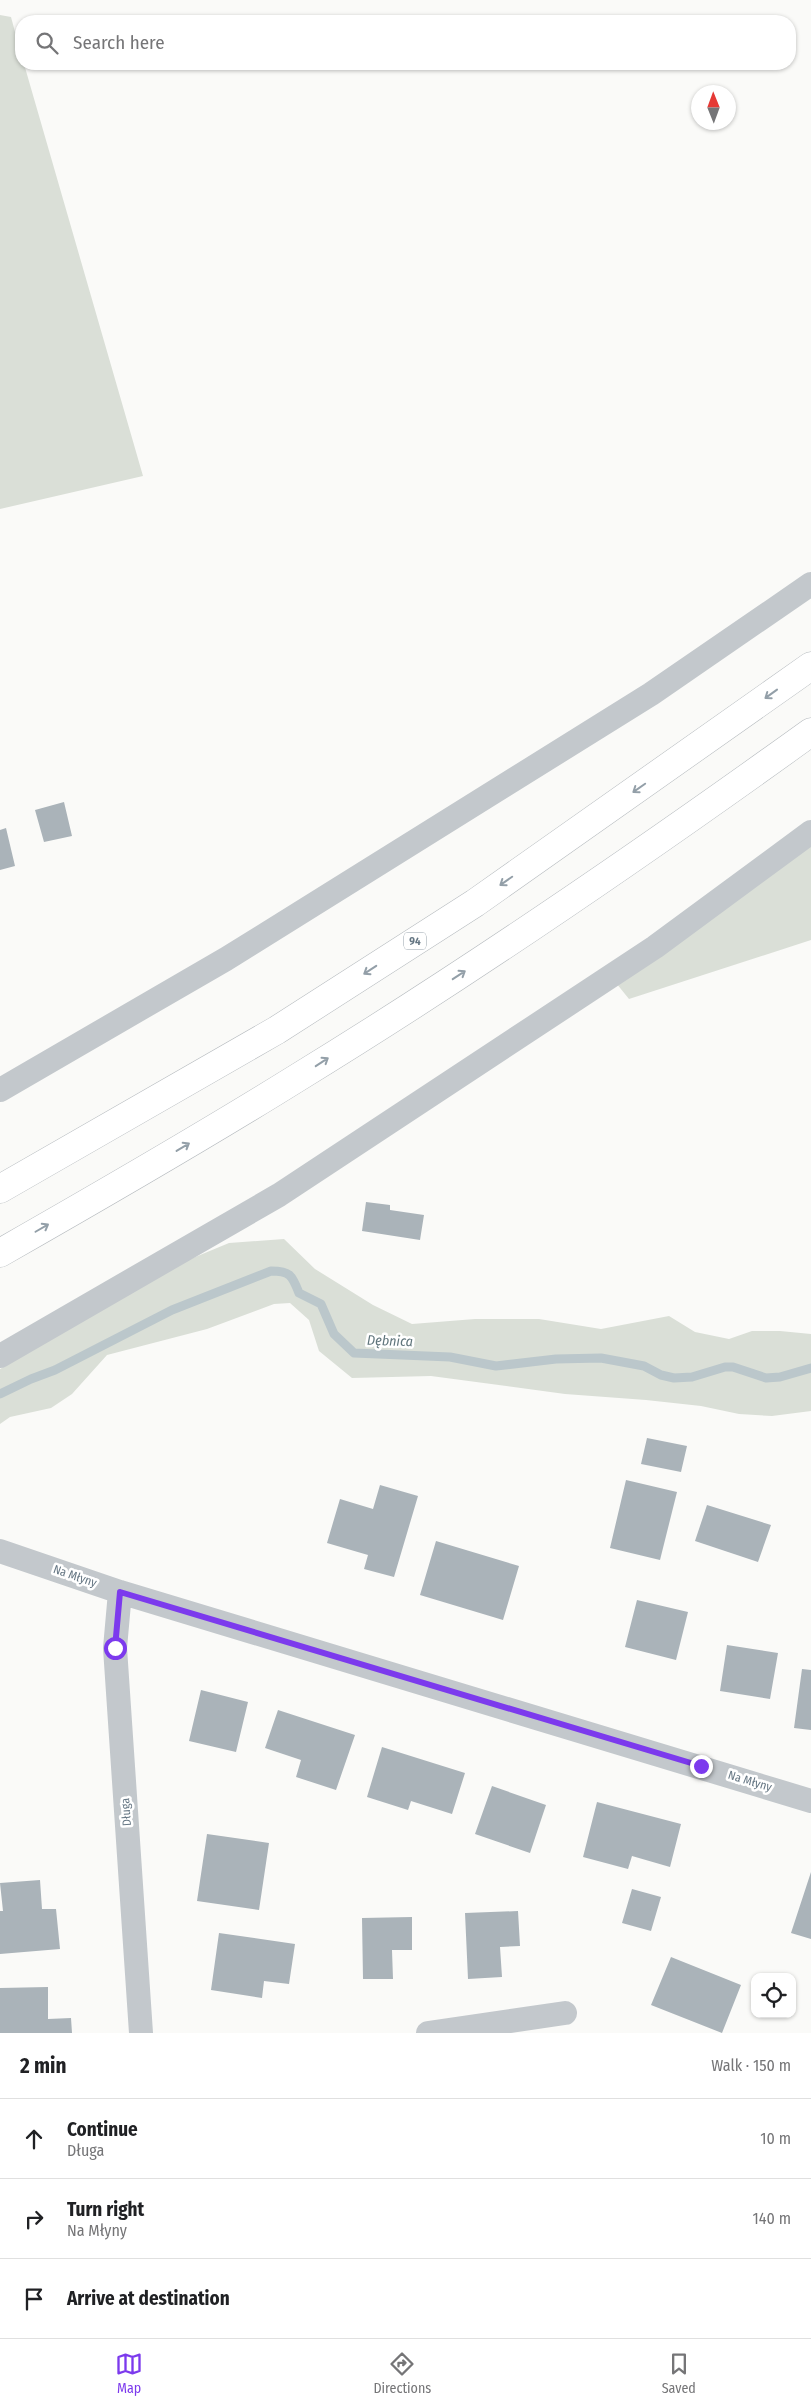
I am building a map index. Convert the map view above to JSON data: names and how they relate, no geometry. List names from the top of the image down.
{
  "streets": {
    "main road": ["94"],
    "street": ["Na Młyny", "Długa"]
  },
  "crossings": [
    ["Na Młyny", "Długa"]
  ],
  "water": ["Dębnica"],
  "north": "top",
  "page": {
    "search": "Search here",
    "heading": ["2 min", "Walk · 150 m"],
    "list": [
      ["Continue", "Długa", "10 m"],
      ["Turn right", "Na Młyny", "140 m"],
      "Arrive at destination"
    ],
    "nav": ["Map", "Directions", "Saved"]
  }
}
